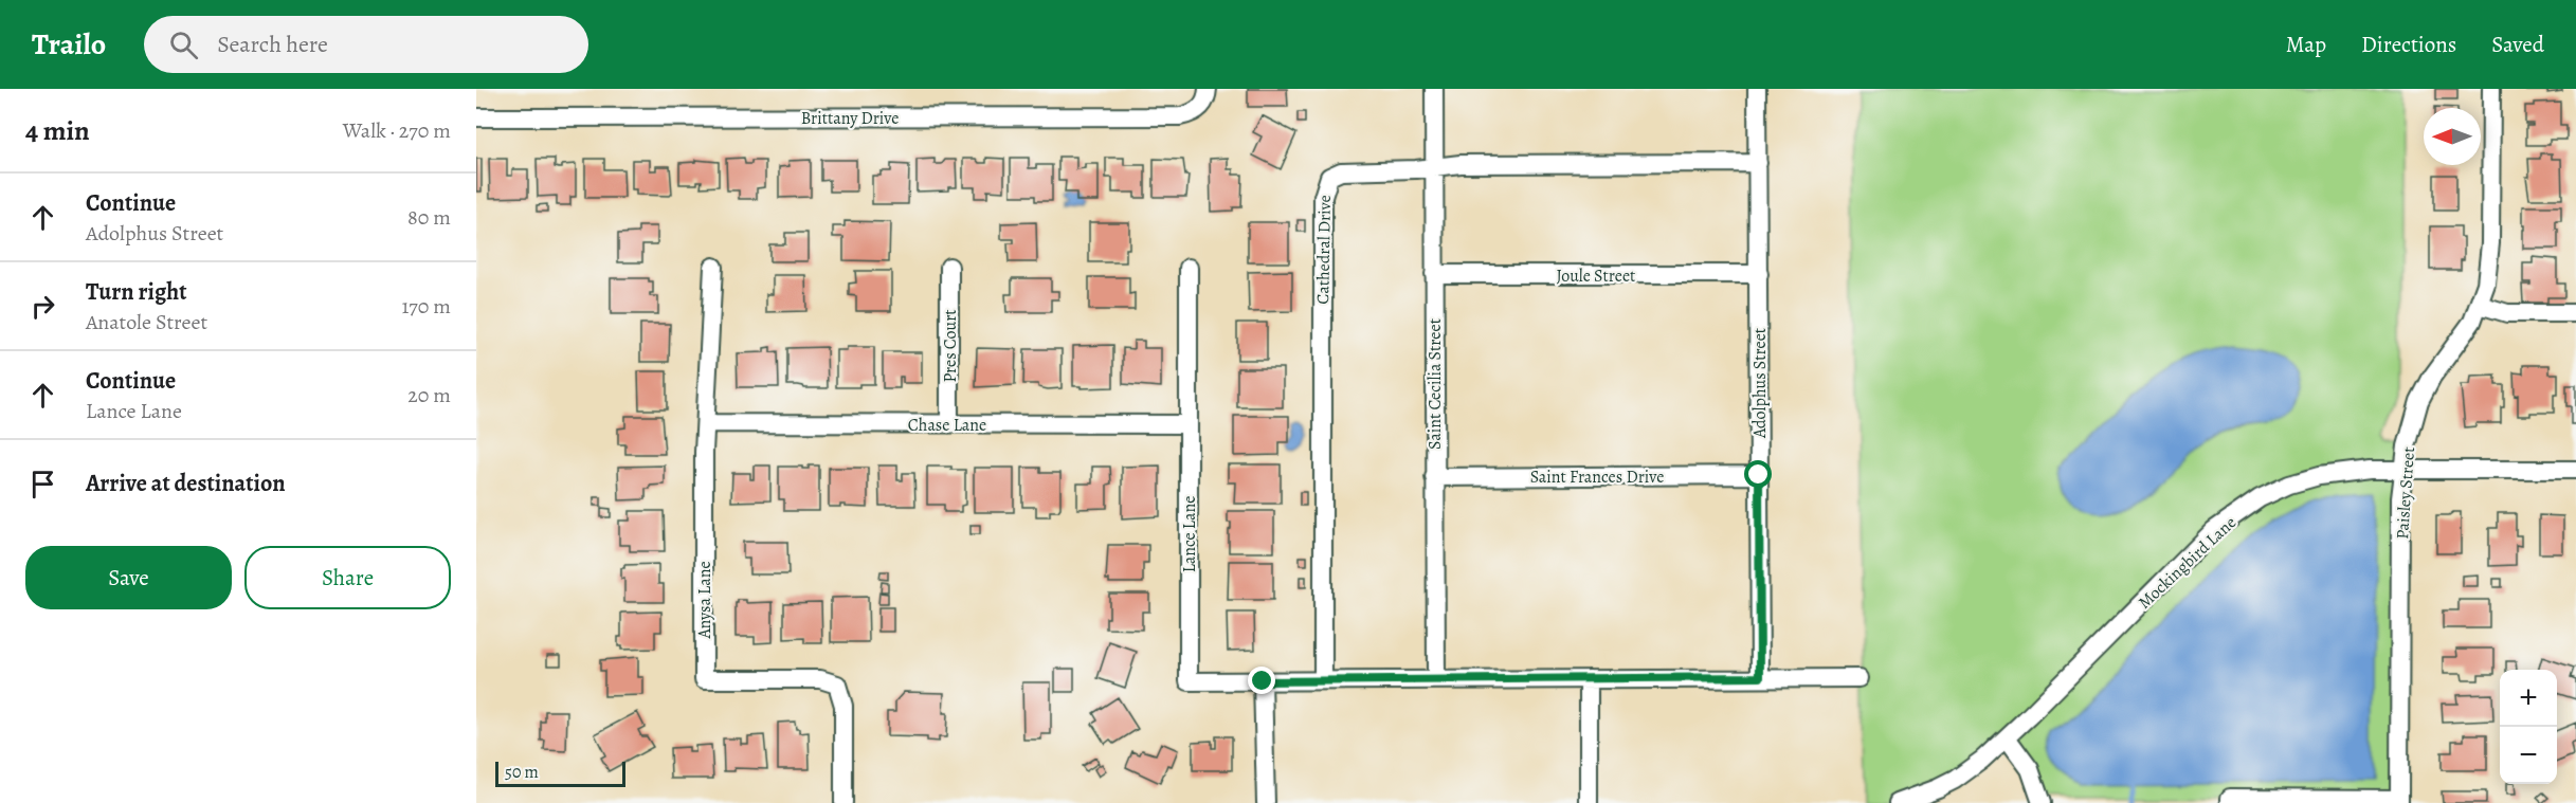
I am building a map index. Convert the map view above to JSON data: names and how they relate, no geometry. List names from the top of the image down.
{
  "streets": {
    "street": [
      "Brittany Drive",
      "Cathedral Drive",
      "Joule Street",
      "Pres Court",
      "Adolphus Street",
      "Saint Cecilia Street",
      "Chase Lane",
      "Saint Frances Drive",
      "Paisley Street",
      "Lance Lane",
      "Mockingbird Lane",
      "Anysa Lane"
    ]
  },
  "crossings": [
    ["Cathedral Drive", "Adolphus Street"],
    ["Cathedral Drive", "Saint Cecilia Street"],
    ["Cathedral Drive", "Lance Lane"],
    ["Joule Street", "Adolphus Street"],
    ["Joule Street", "Saint Cecilia Street"],
    ["Pres Court", "Chase Lane"],
    ["Adolphus Street", "Saint Frances Drive"],
    ["Adolphus Street", "Lance Lane"],
    ["Saint Cecilia Street", "Saint Frances Drive"],
    ["Saint Cecilia Street", "Lance Lane"],
    ["Chase Lane", "Lance Lane"],
    ["Chase Lane", "Anysa Lane"],
    ["Paisley Street", "Mockingbird Lane"]
  ],
  "scale_bar": "50 m",
  "north": "left",
  "page": {
    "header": "Trailo",
    "search": "Search here",
    "nav": ["Map", "Directions", "Saved"],
    "heading": ["4 min", "Walk · 270 m"],
    "list": [
      ["Continue", "Adolphus Street", "80 m"],
      ["Turn right", "Anatole Street", "170 m"],
      ["Continue", "Lance Lane", "20 m"],
      "Arrive at destination"
    ],
    "buttons": ["Save", "Share"],
    "map_buttons": ["+", "−"],
    "scale": "50 m"
  }
}
